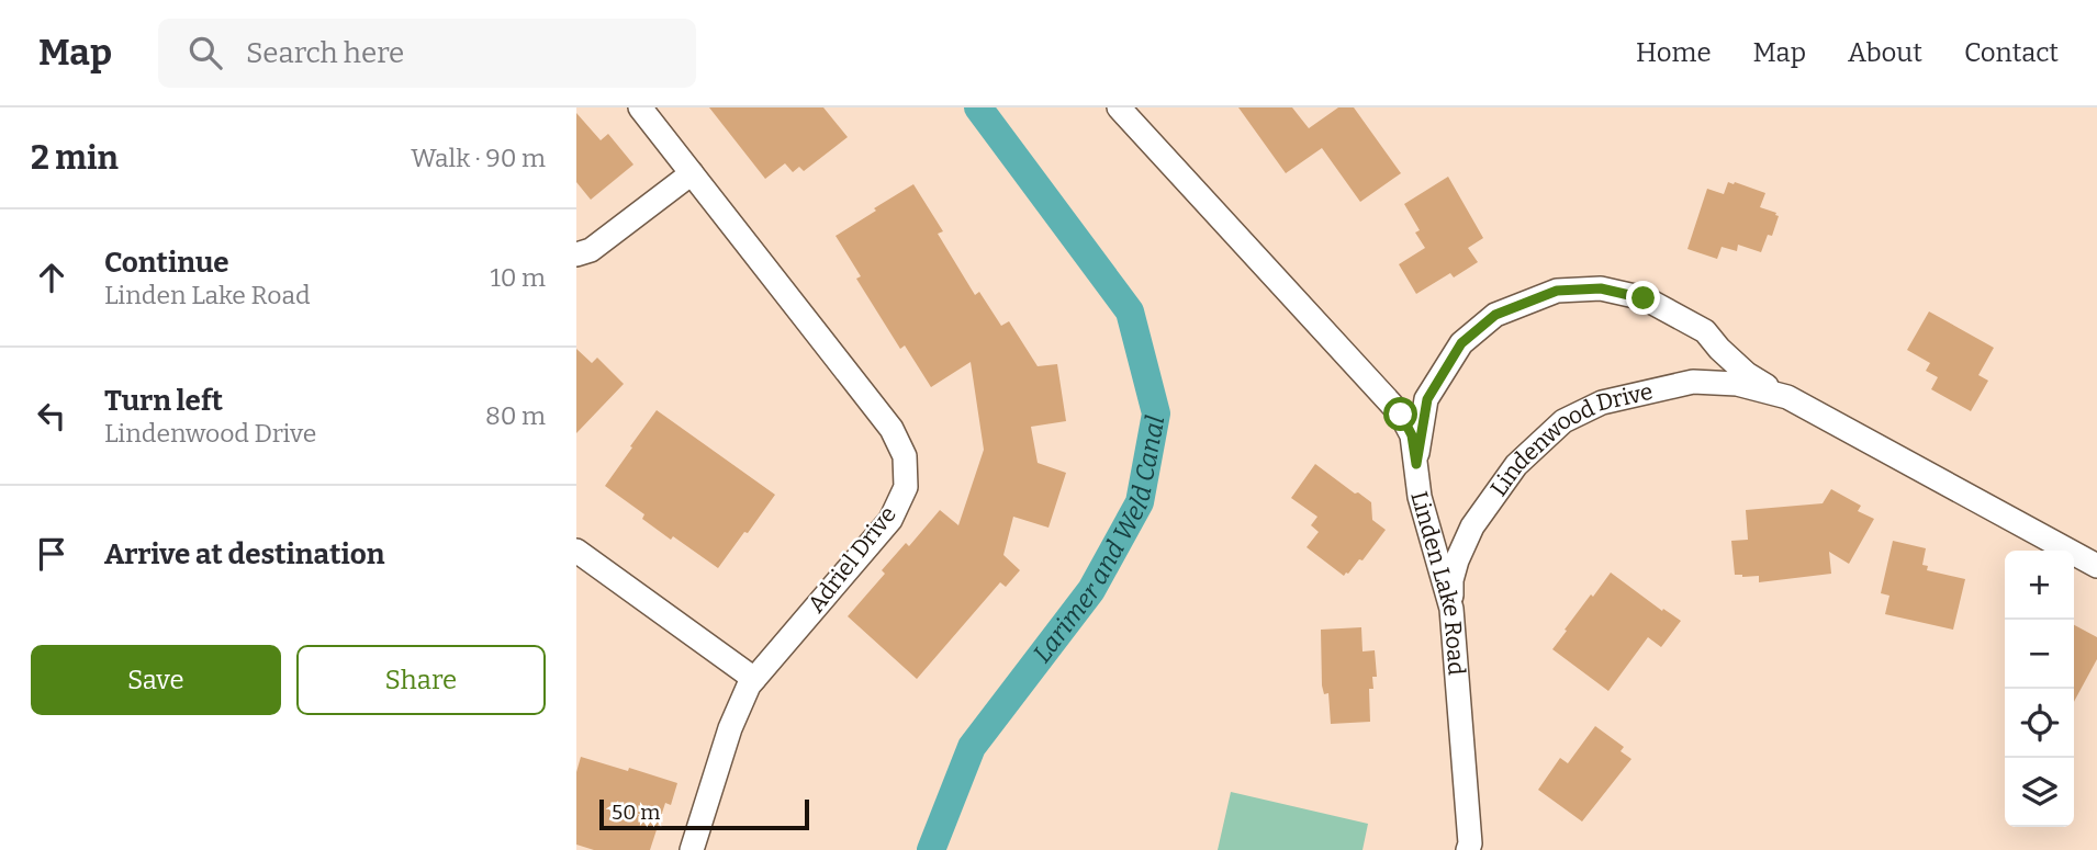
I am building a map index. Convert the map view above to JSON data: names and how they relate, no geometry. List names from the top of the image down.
{
  "streets": {
    "street": ["Lindenwood Drive", "Adriel Drive", "Linden Lake Road"]
  },
  "crossings": [
    ["Lindenwood Drive", "Linden Lake Road"]
  ],
  "water": ["Larimer and Weld Canal"],
  "scale_bar": "50 m",
  "page": {
    "header": "Map",
    "search": "Search here",
    "nav": [
      "Home",
      "Map",
      "About",
      "Contact"
    ],
    "heading": ["2 min", "Walk · 90 m"],
    "list": [
      ["Continue", "Linden Lake Road", "10 m"],
      ["Turn left", "Lindenwood Drive", "80 m"],
      "Arrive at destination"
    ],
    "map_buttons": ["+", "−"],
    "buttons": ["Save", "Share"],
    "scale": "50 m"
  }
}
